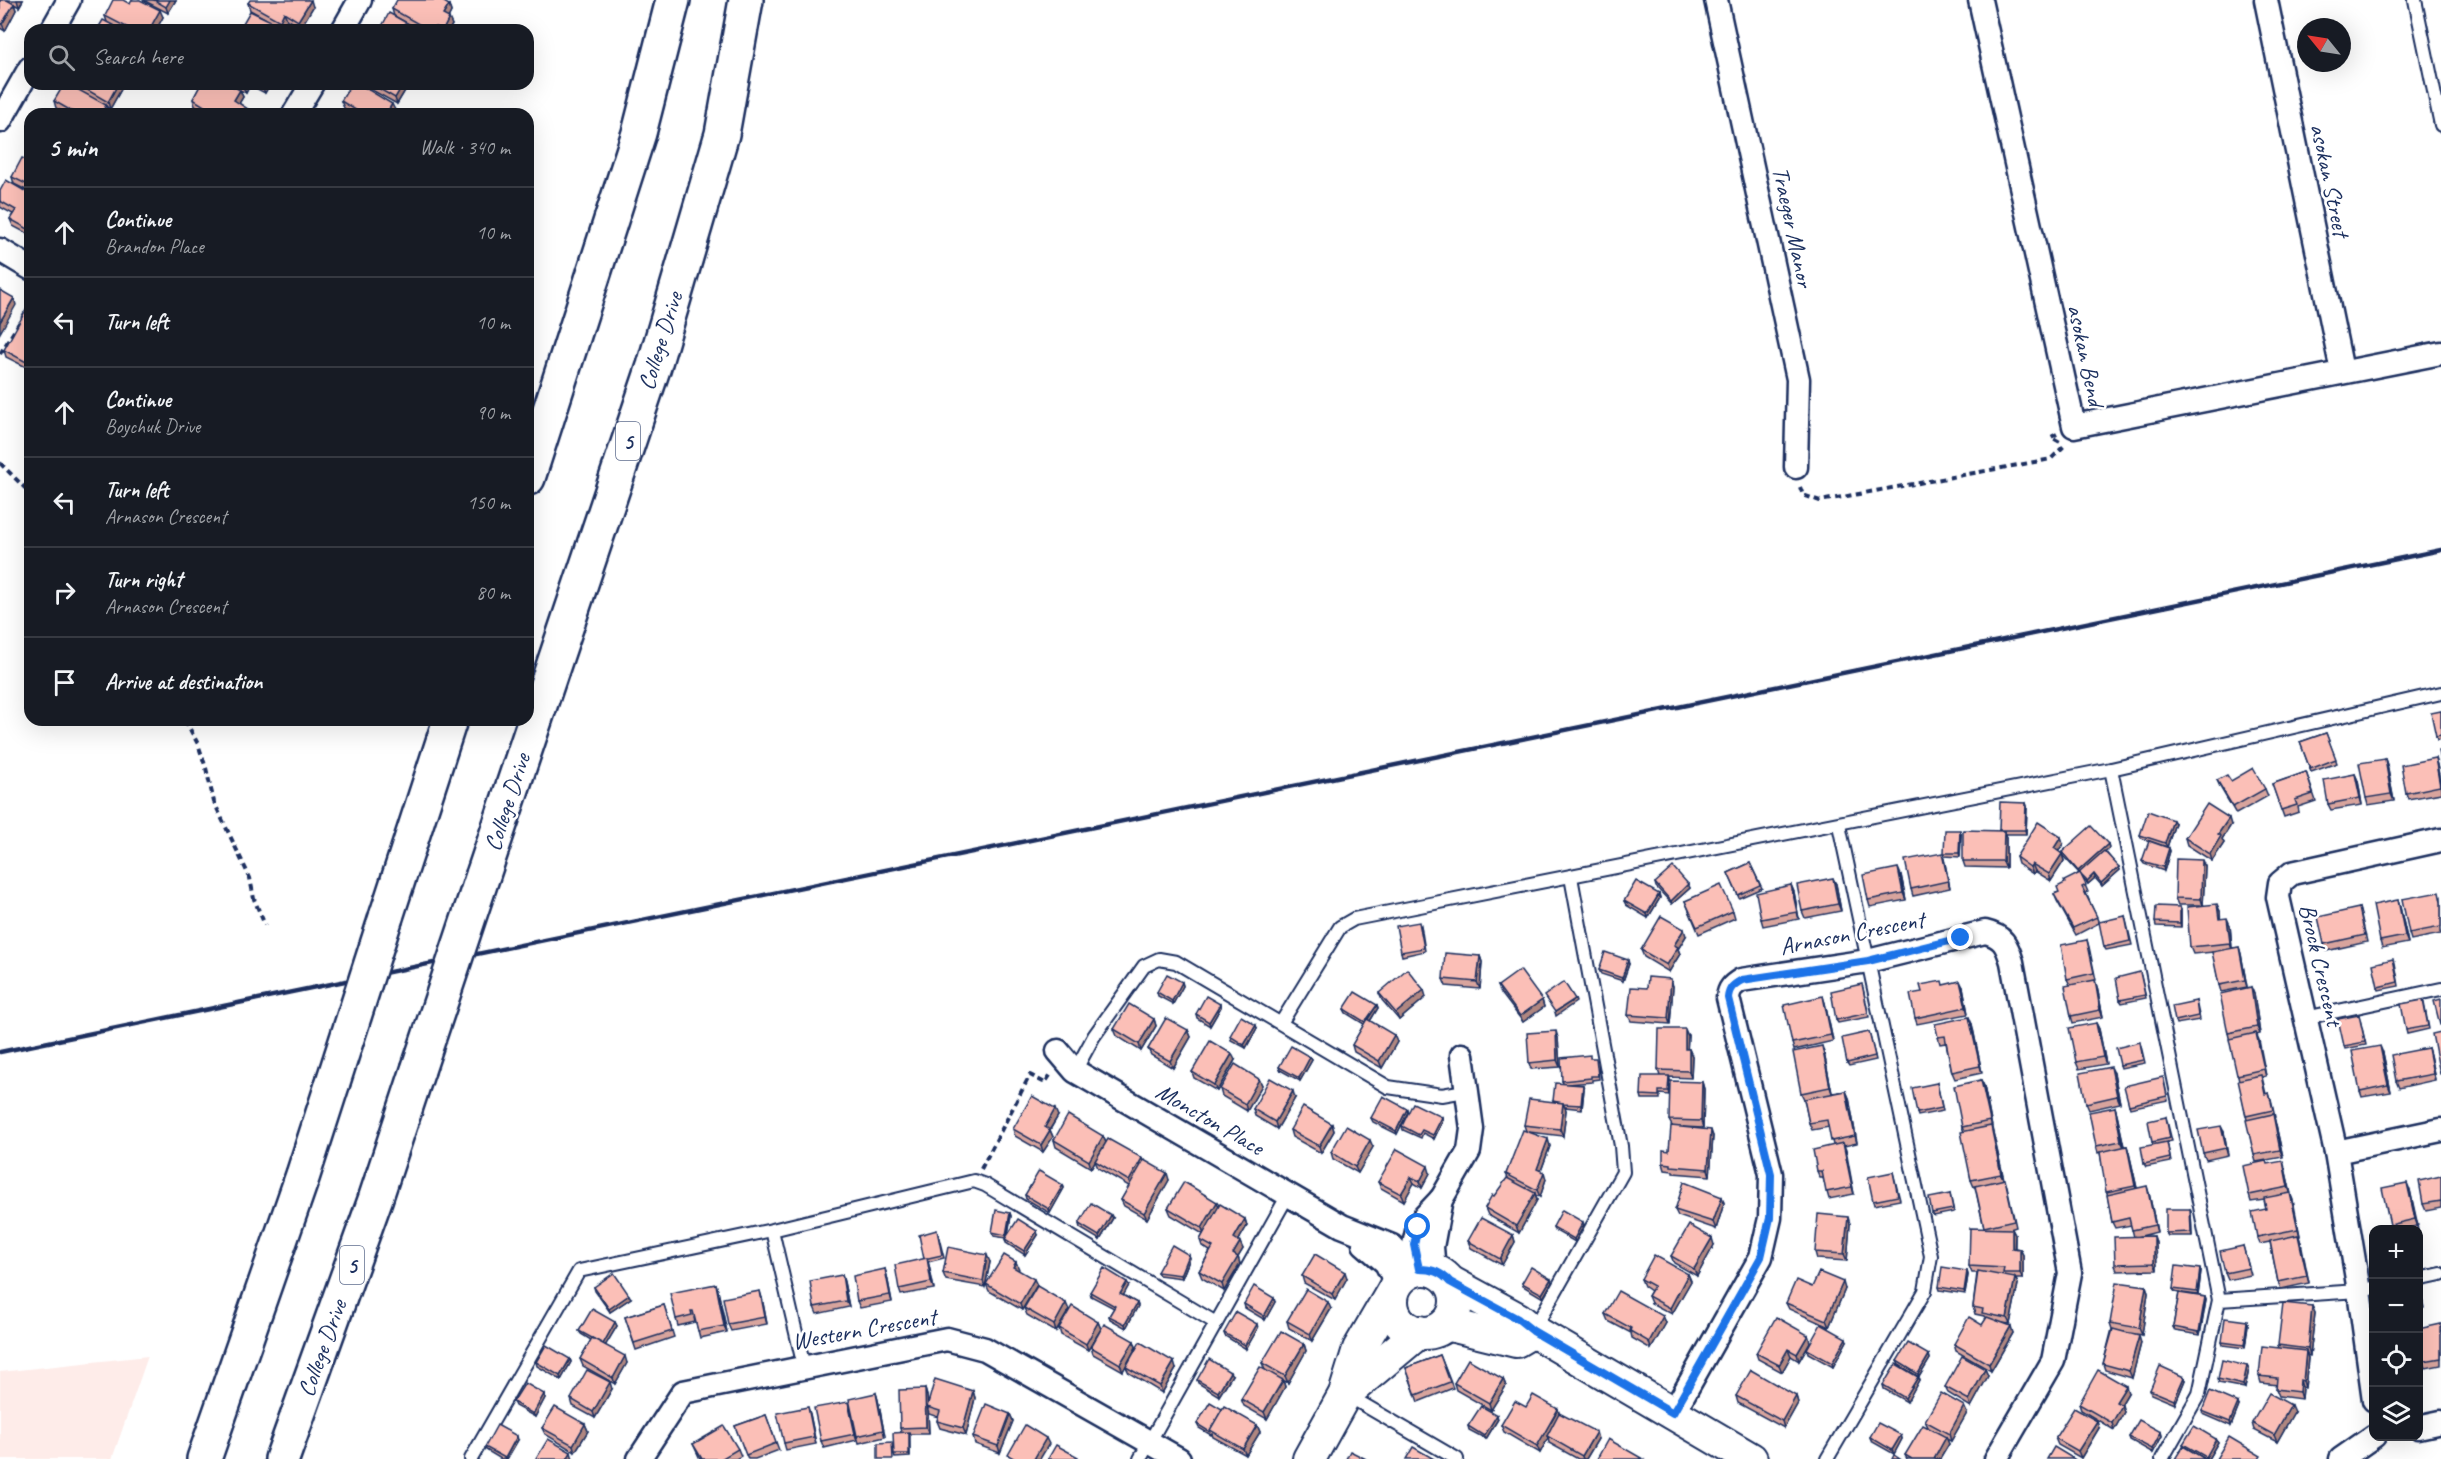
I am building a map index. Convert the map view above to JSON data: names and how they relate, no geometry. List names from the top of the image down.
{
  "streets": {
    "highway": ["College Drive", "5"],
    "street": [
      "asokan Street",
      "Traeger Manor",
      "asokan Bend",
      "Arnason Crescent",
      "Brock Crescent",
      "Moncton Place",
      "Western Crescent"
    ]
  },
  "crossings": [
    ["asokan Street", "asokan Bend"]
  ],
  "north": "top left",
  "page": {
    "search": "Search here",
    "heading": ["5 min", "Walk · 340 m"],
    "list": [
      ["Continue", "Brandon Place", "10 m"],
      ["Turn left", "10 m"],
      ["Continue", "Boychuk Drive", "90 m"],
      ["Turn left", "Arnason Crescent", "150 m"],
      ["Turn right", "Arnason Crescent", "80 m"],
      "Arrive at destination"
    ],
    "map_buttons": ["+", "−"]
  }
}
